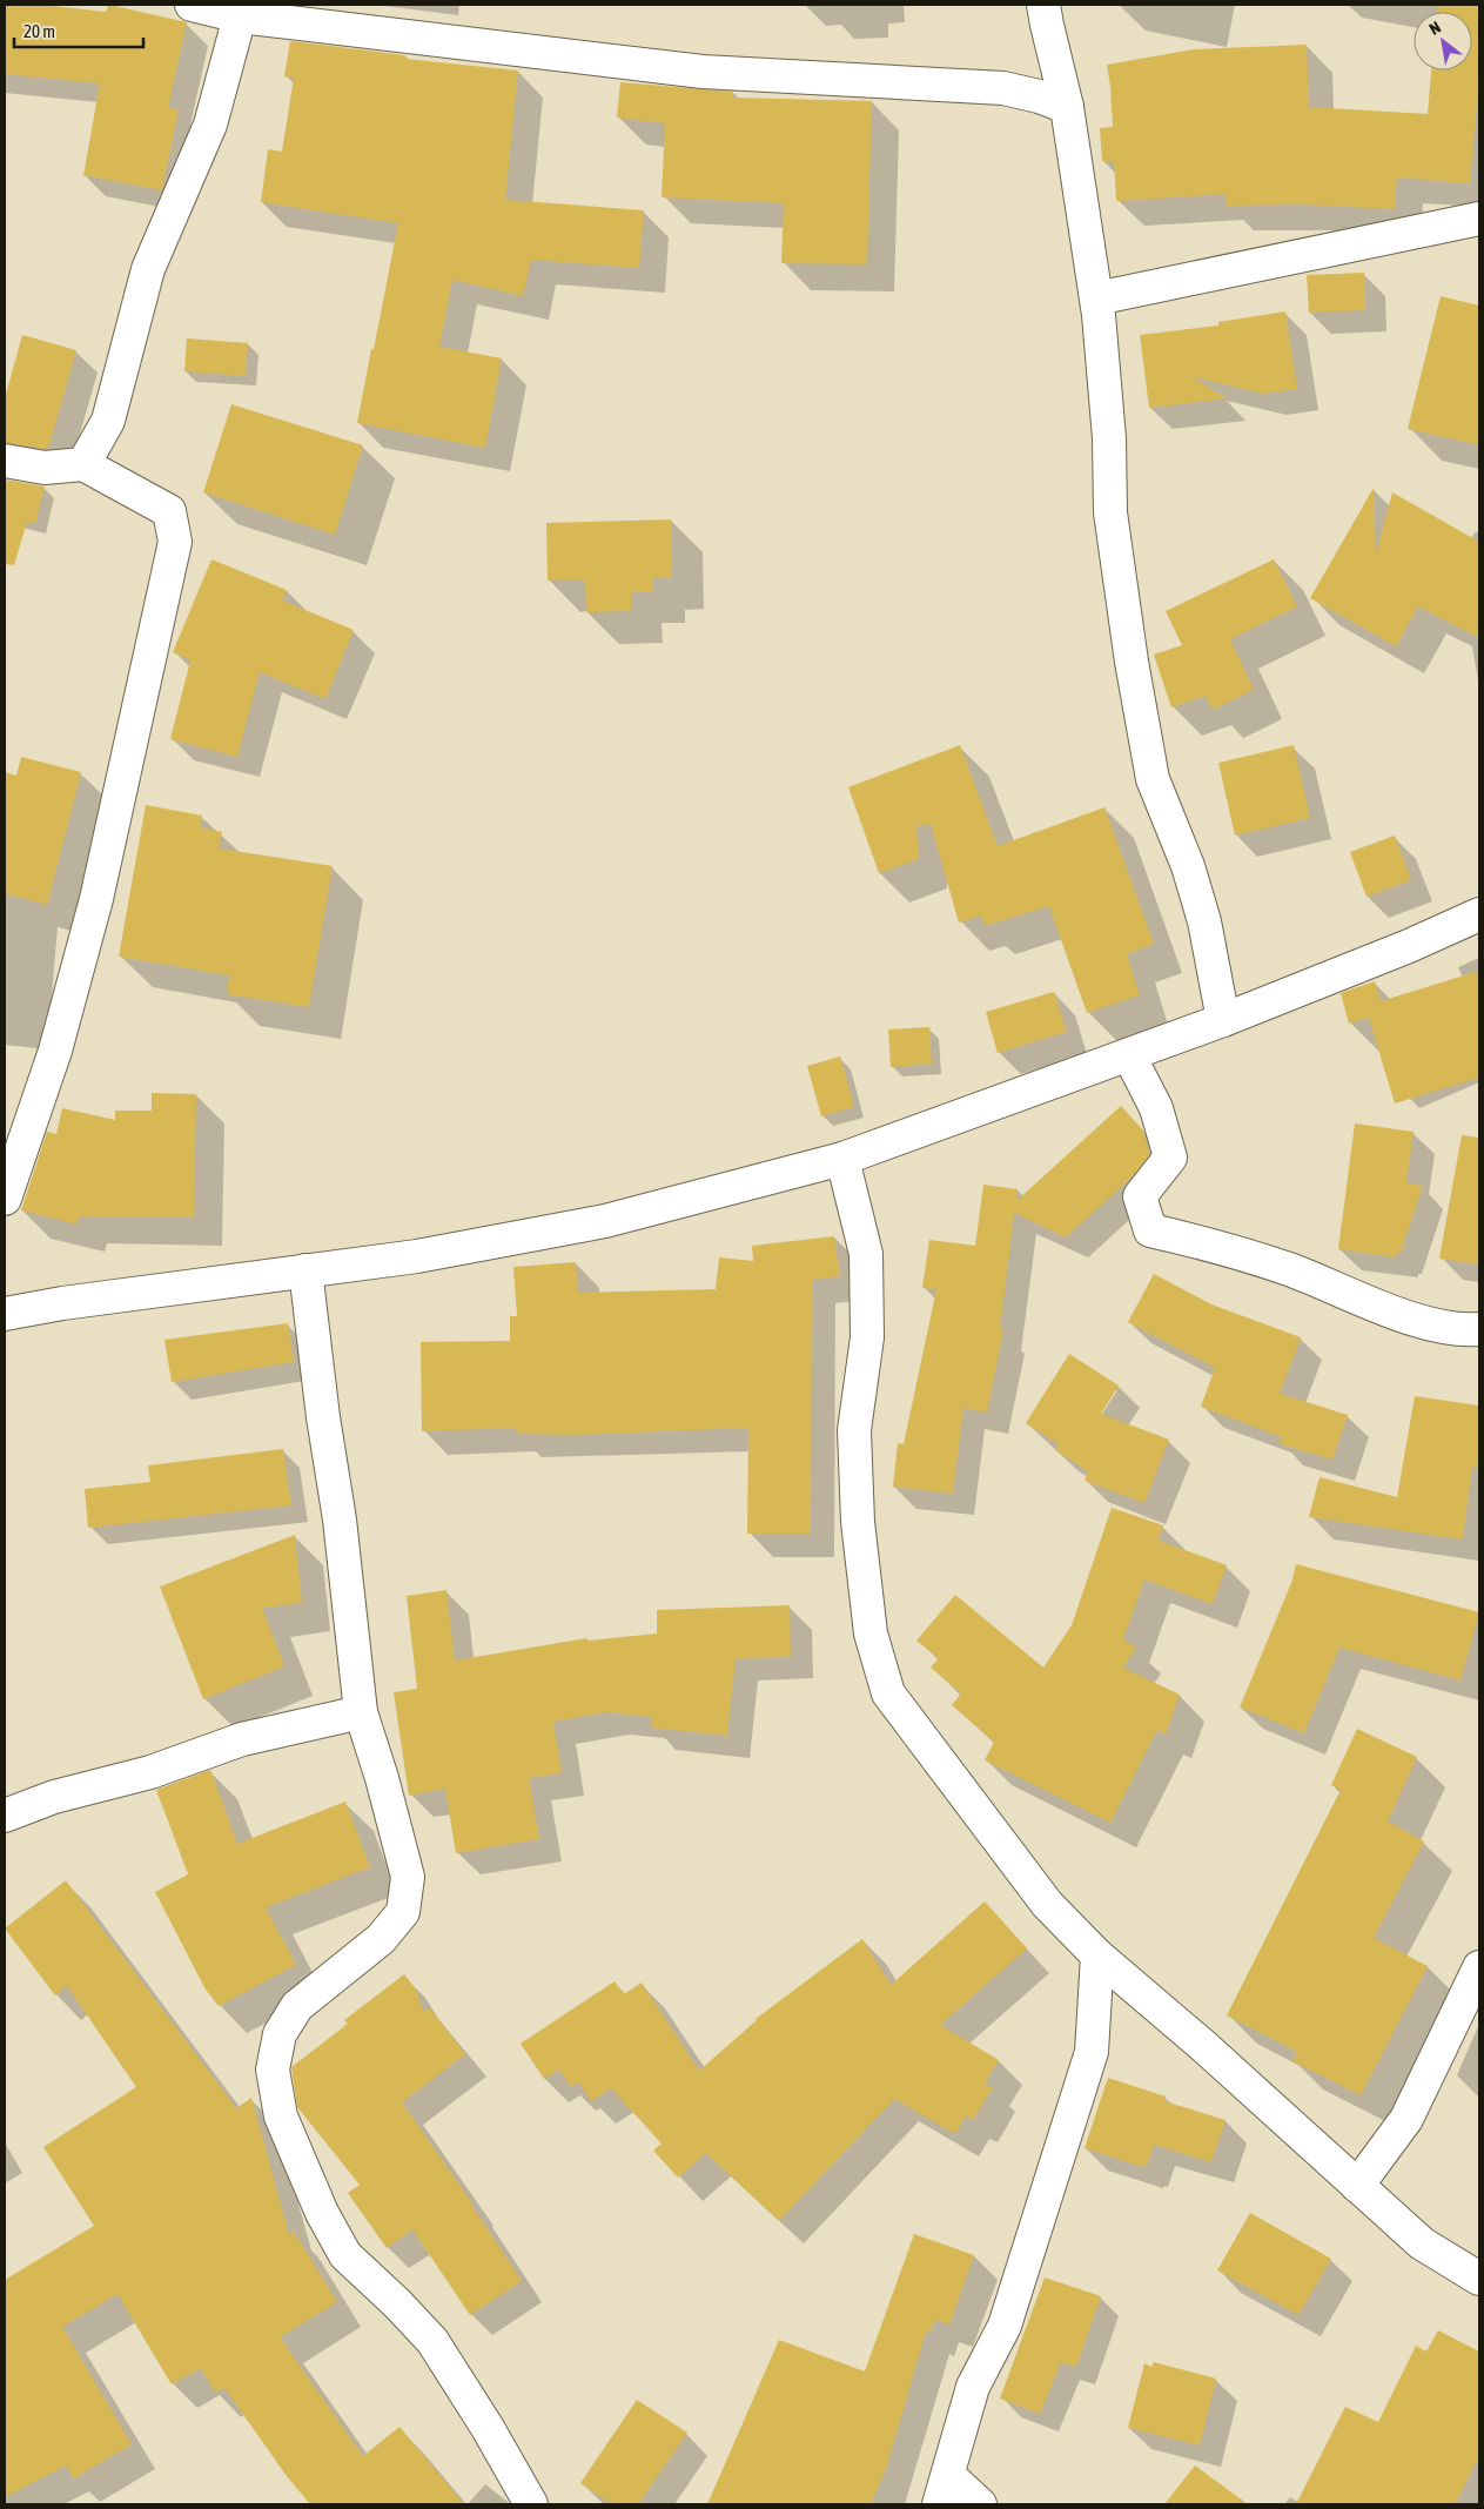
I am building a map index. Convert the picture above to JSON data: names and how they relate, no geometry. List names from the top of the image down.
{
  "scale_bar": "20 m",
  "north": "top left"
}
